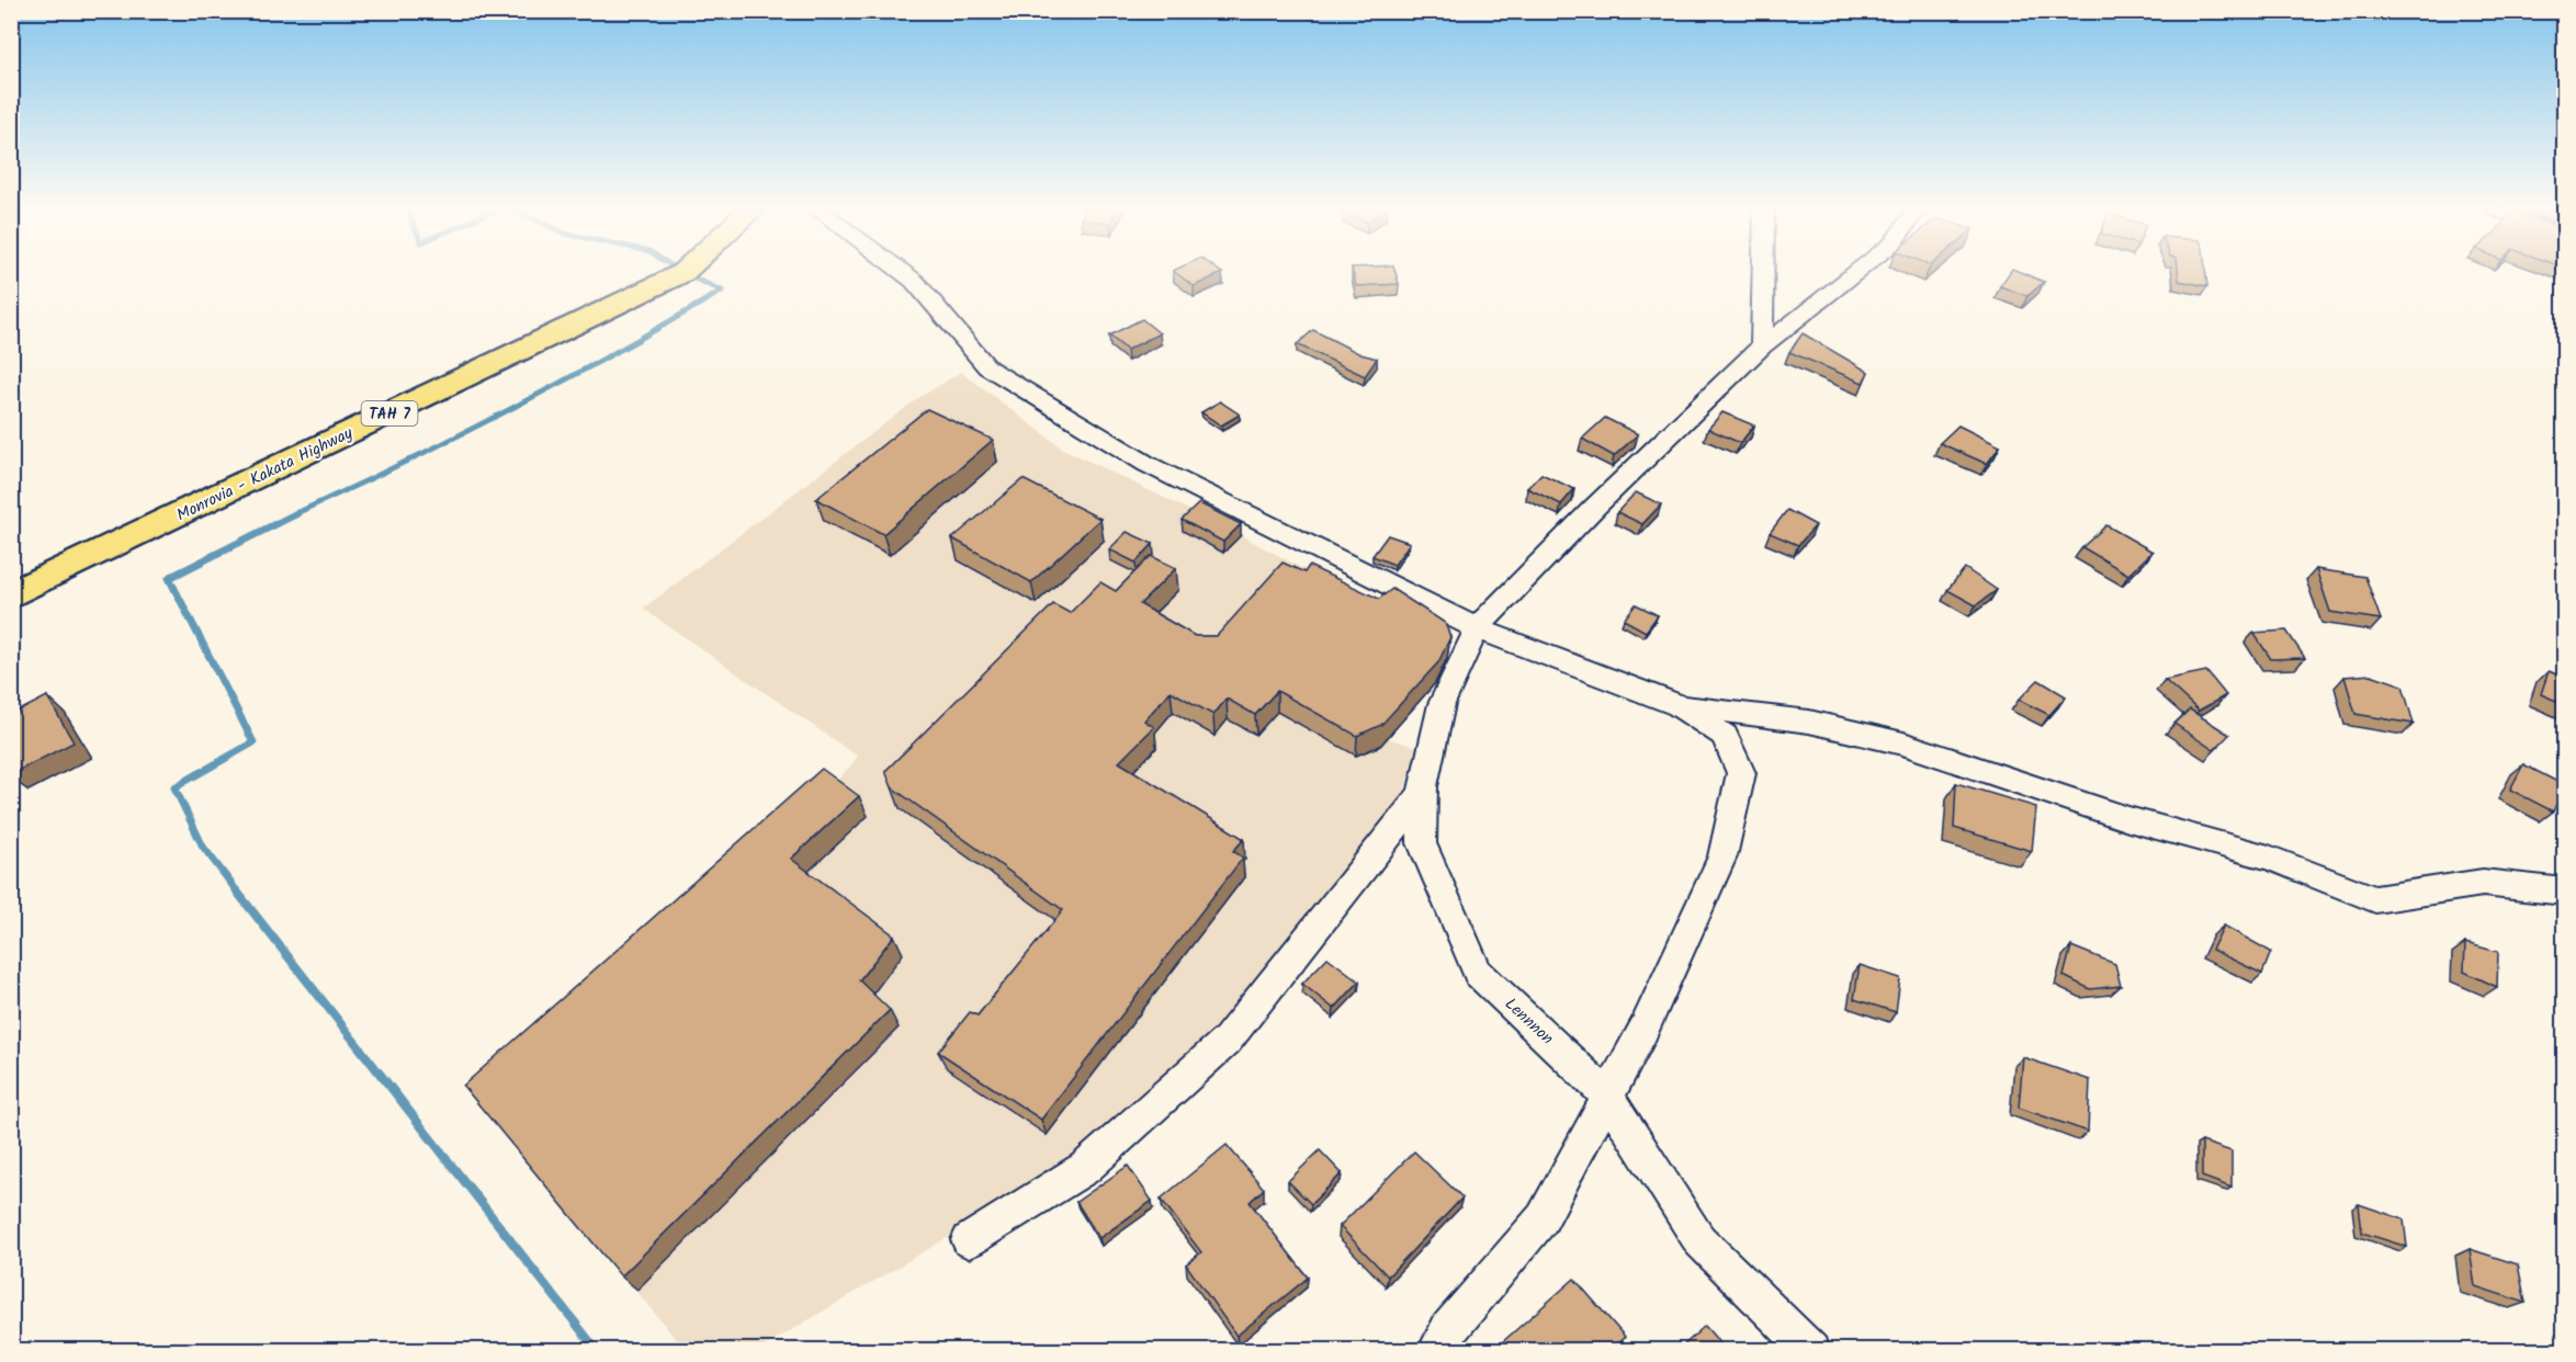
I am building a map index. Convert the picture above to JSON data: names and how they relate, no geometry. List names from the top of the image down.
{
  "streets": {
    "highway": ["TAH 7", "Monrovia - Kakata Highway"],
    "street": ["Lennnon"]
  }
}
